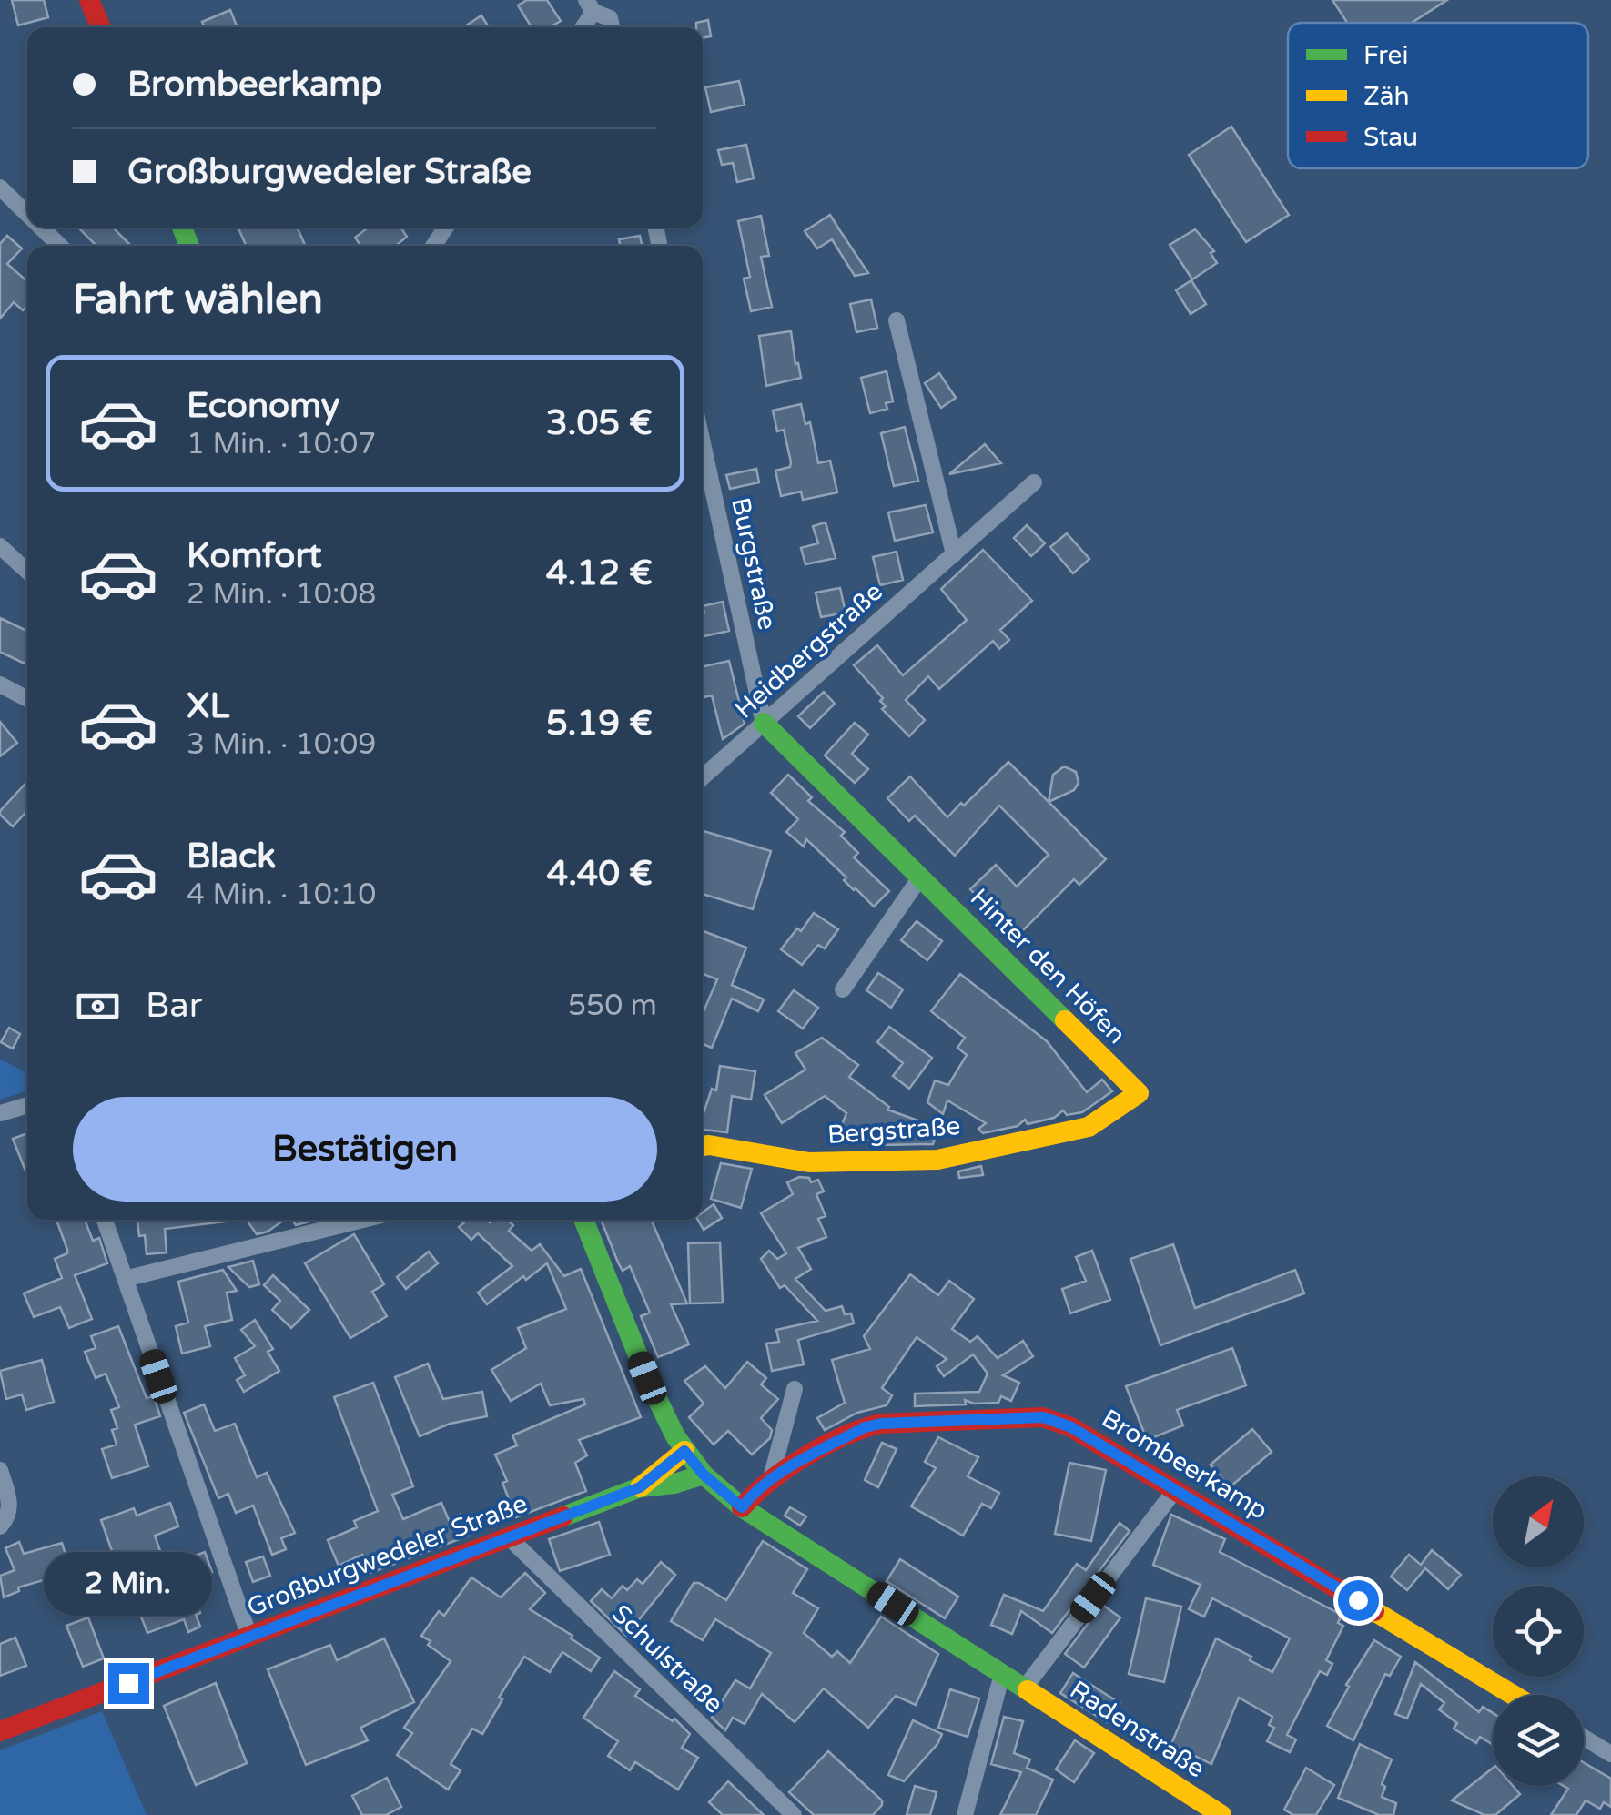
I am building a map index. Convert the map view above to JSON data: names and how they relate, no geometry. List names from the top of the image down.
{
  "streets": {
    "street": [
      "Burgstraße",
      "Heidbergstraße",
      "Hinter den Höfen",
      "Bergstraße",
      "Brombeerkamp",
      "Großburgwedeler Straße",
      "Schulstraße",
      "Radenstraße"
    ]
  },
  "crossings": [
    ["Burgstraße", "Heidbergstraße"],
    ["Burgstraße", "Hinter den Höfen"],
    ["Heidbergstraße", "Hinter den Höfen"],
    ["Hinter den Höfen", "Bergstraße"],
    ["Brombeerkamp", "Radenstraße"],
    ["Großburgwedeler Straße", "Schulstraße"],
    ["Großburgwedeler Straße", "Radenstraße"]
  ],
  "legend": ["Frei", "Zäh", "Stau"],
  "north": "top right",
  "page": {
    "banner": ["Brombeerkamp", "Großburgwedeler Straße"],
    "heading": "Fahrt wählen",
    "list": [
      {
        "name": "Economy",
        "note": "1 Min. · 10:07",
        "value": "3.05 €"
      },
      {
        "name": "Komfort",
        "note": "2 Min. · 10:08",
        "value": "4.12 €"
      },
      {
        "name": "XL",
        "note": "3 Min. · 10:09",
        "value": "5.19 €"
      },
      {
        "name": "Black",
        "note": "4 Min. · 10:10",
        "value": "4.40 €"
      }
    ],
    "pay": ["Bar", "550 m"],
    "buttons": "Bestätigen",
    "bubble": "2 Min."
  }
}
